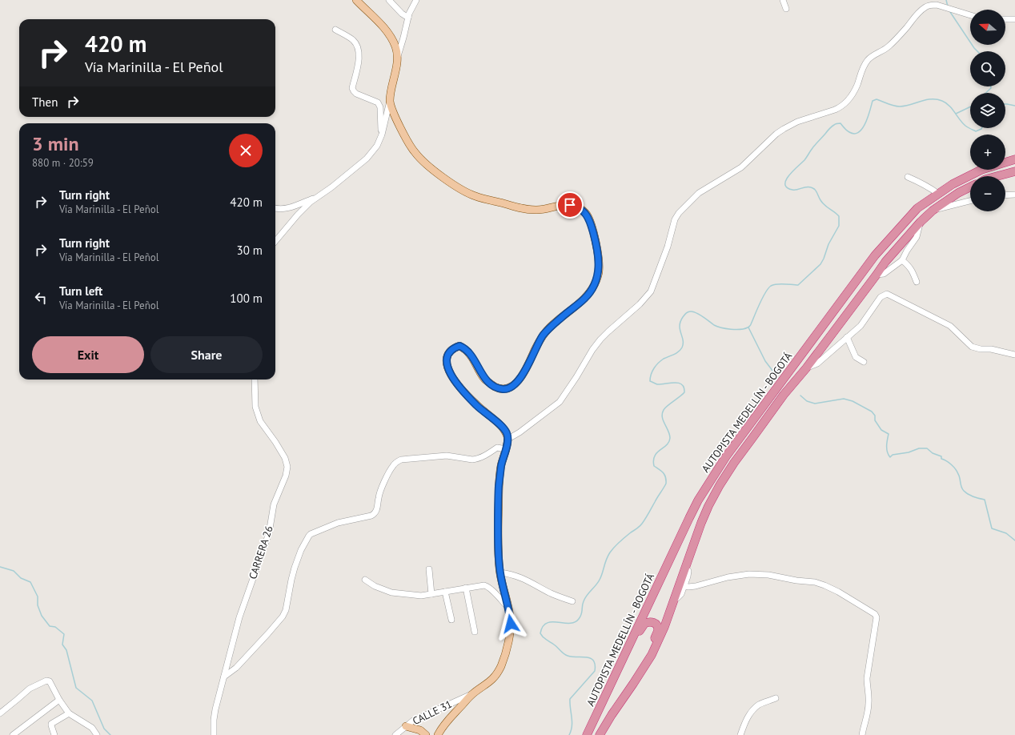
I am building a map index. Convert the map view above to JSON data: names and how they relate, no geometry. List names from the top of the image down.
{
  "streets": {
    "highway": ["AUTOPISTA MEDELLÍN - BOGOTÁ"],
    "street": ["CARRERA 26", "CALLE 31"]
  },
  "north": "left",
  "page": {
    "map_buttons": ["+", "−"],
    "turn": ["420 m", "Vía Marinilla - El Peñol"],
    "then": "Then",
    "heading": ["3 min", "880 m · 20:59"],
    "list": [
      {
        "name": "Turn right",
        "note": "Vía Marinilla - El Peñol",
        "value": "420 m"
      },
      {
        "name": "Turn right",
        "note": "Vía Marinilla - El Peñol",
        "value": "30 m"
      },
      {
        "name": "Turn left",
        "note": "Vía Marinilla - El Peñol",
        "value": "100 m"
      }
    ],
    "buttons": ["Exit", "Share"]
  }
}
